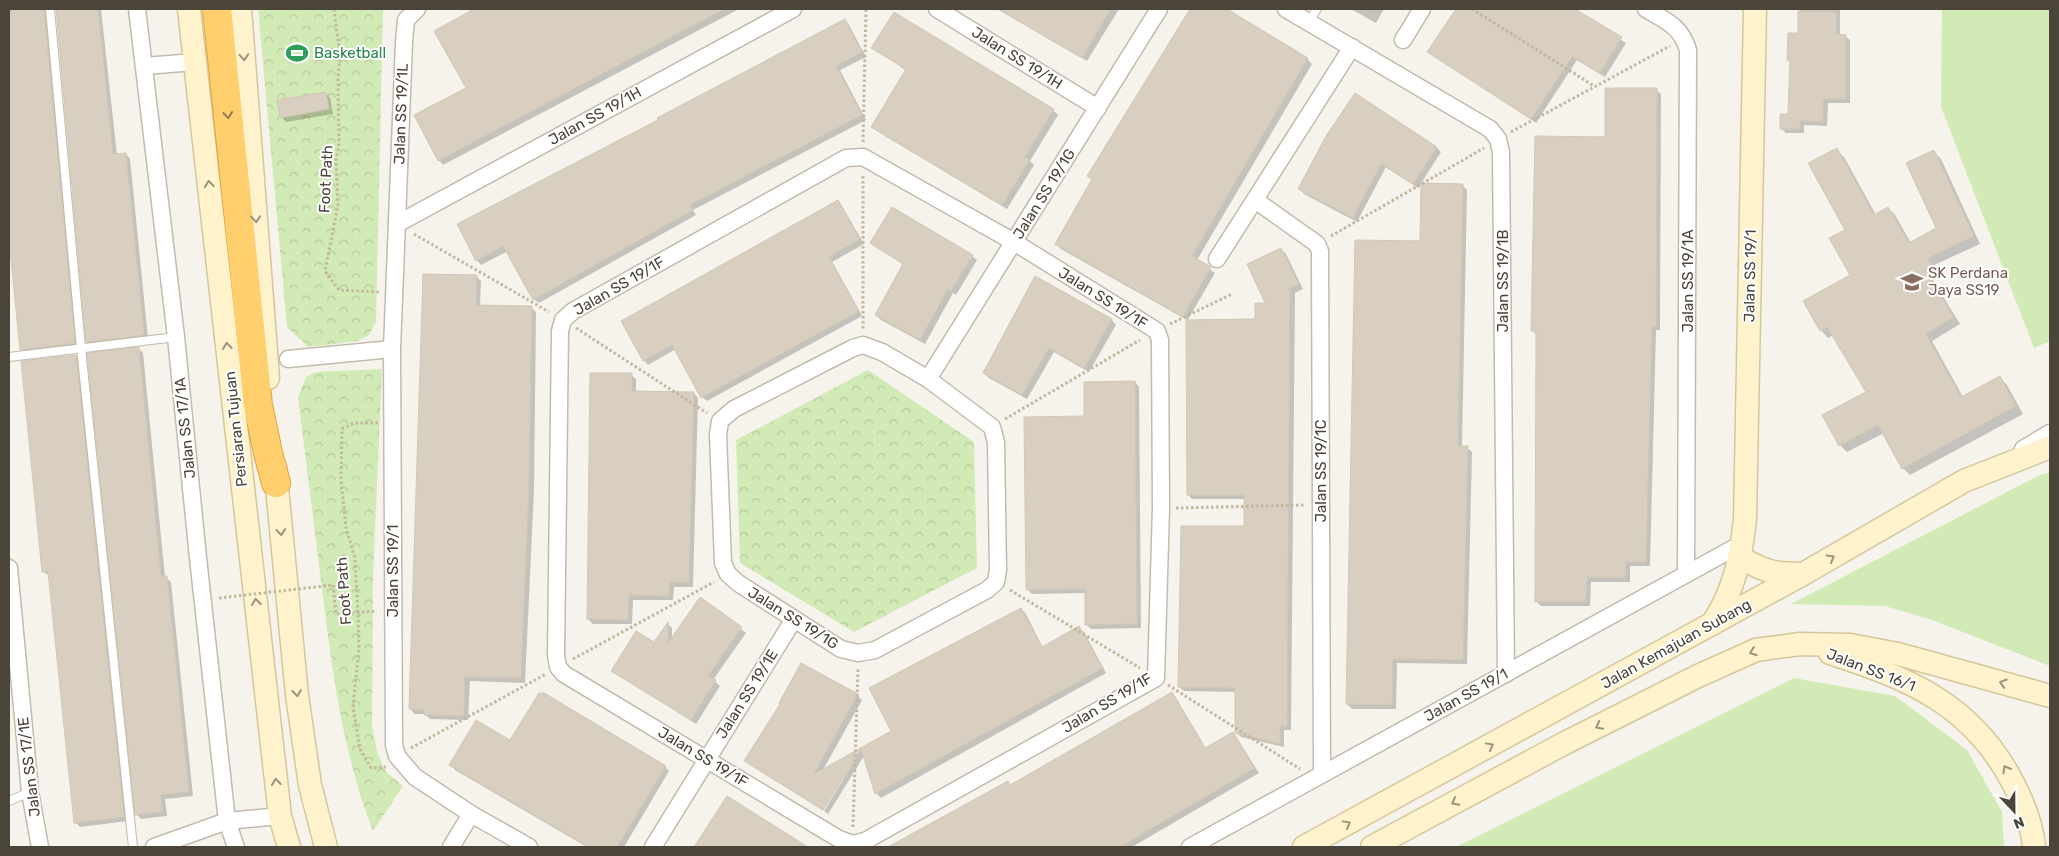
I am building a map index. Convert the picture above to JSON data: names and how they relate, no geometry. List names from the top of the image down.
{
  "streets": {
    "main road": [
      "Jalan SS 19/1",
      "Persiaran Tujuan",
      "Jalan Kemajuan Subang",
      "Jalan SS 16/1"
    ],
    "street": [
      "Jalan SS 19/1H",
      "Jalan SS 19/1L",
      "Jalan SS 19/1G",
      "Jalan SS 19/1B",
      "Jalan SS 19/1A",
      "Jalan SS 19/1F",
      "Jalan SS 17/1A",
      "Jalan SS 19/1C",
      "Jalan SS 19/1E",
      "Jalan SS 17/1E"
    ],
    "path": ["Foot Path"]
  },
  "crossings": [
    ["Jalan SS 19/1H", "Jalan SS 19/1L"],
    ["Jalan SS 19/1H", "Jalan SS 19/1G"],
    ["Jalan SS 19/1H", "Jalan SS 19/1"],
    ["Jalan SS 19/1L", "Jalan SS 19/1"],
    ["Foot Path", "Jalan SS 19/1"],
    ["Jalan SS 19/1G", "Jalan SS 19/1F"],
    ["Jalan SS 19/1G", "Jalan SS 19/1E"],
    ["Jalan SS 19/1", "Jalan SS 19/1B"],
    ["Jalan SS 19/1", "Jalan SS 19/1A"],
    ["Jalan SS 19/1", "Jalan SS 19/1C"],
    ["Jalan SS 19/1", "Jalan Kemajuan Subang"],
    ["Jalan SS 19/1F", "Jalan SS 19/1E"]
  ],
  "one_way": ["Jalan SS 16/1"],
  "places": {
    "sports": ["Basketball"],
    "school or university": ["SK Perdana Jaya SS19"]
  },
  "north": "bottom"
}
